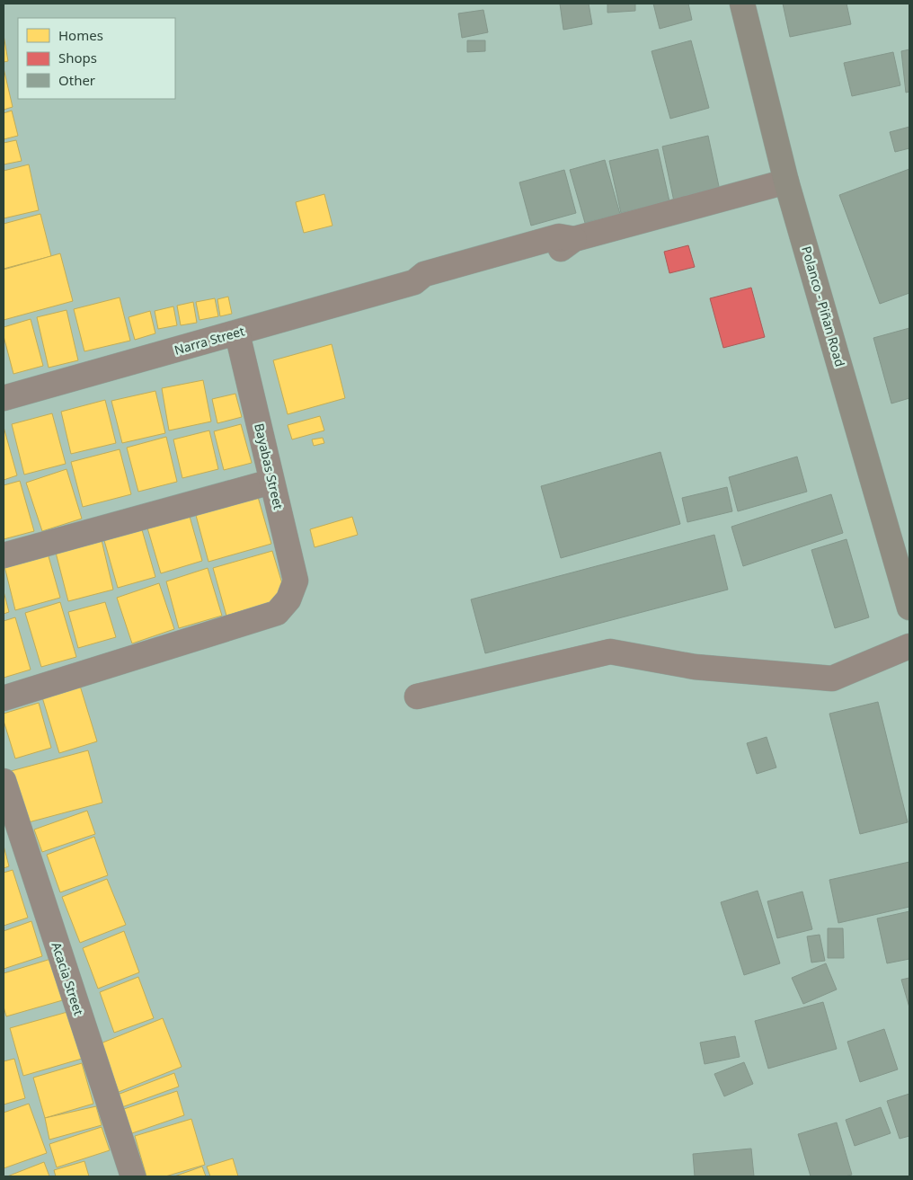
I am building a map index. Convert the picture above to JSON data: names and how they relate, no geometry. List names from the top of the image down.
{
  "streets": {
    "main road": ["Polanco - Piñan Road"],
    "street": ["Narra Street", "Bayabas Street", "Acacia Street"]
  },
  "crossings": [
    ["Polanco - Piñan Road", "Narra Street"],
    ["Narra Street", "Bayabas Street"]
  ],
  "legend": ["Homes", "Shops", "Other"]
}
